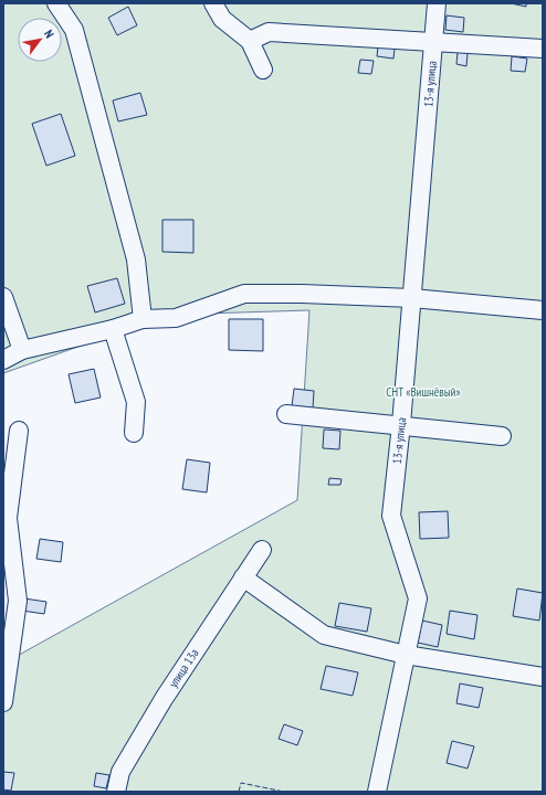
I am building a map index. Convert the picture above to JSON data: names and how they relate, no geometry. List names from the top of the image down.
{
  "streets": {
    "street": ["13-я улица", "улица 13а"]
  },
  "parks": ["СНТ «Вишнёвый»"],
  "north": "top right"
}
